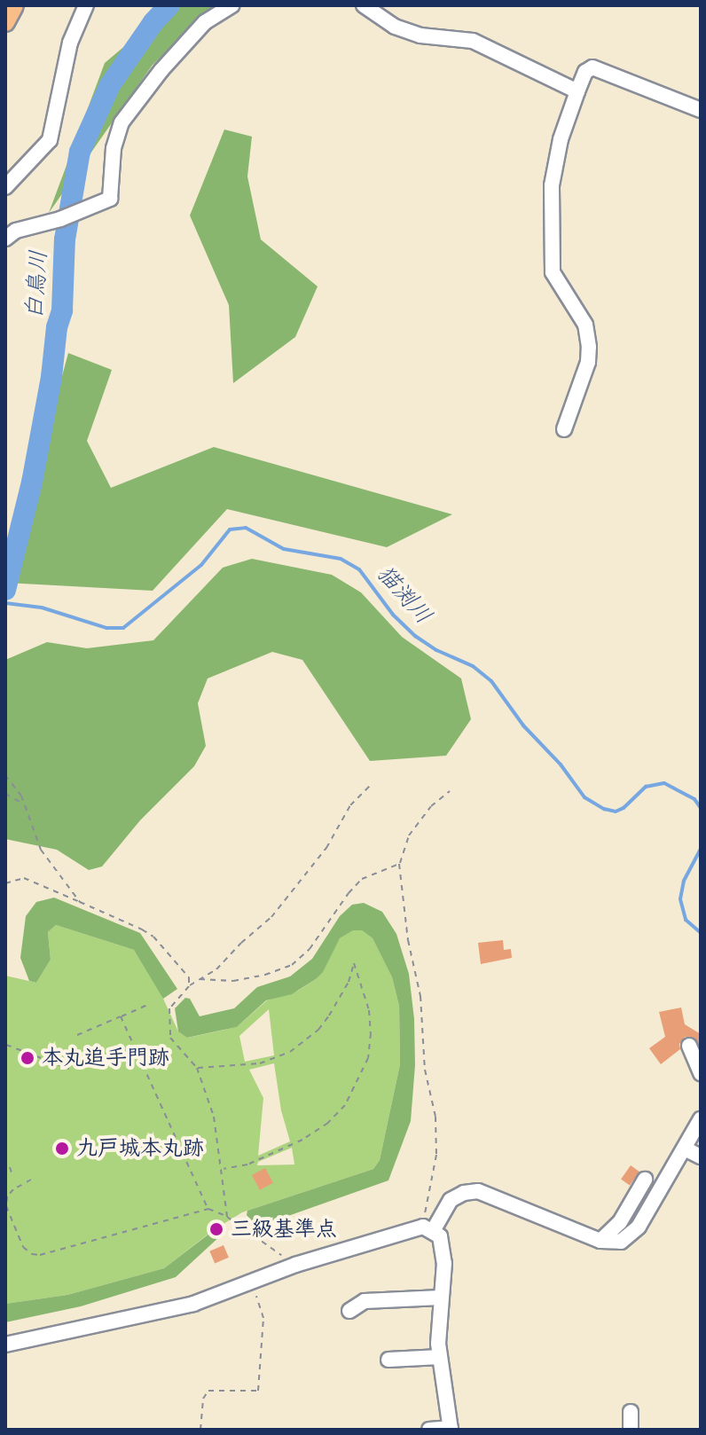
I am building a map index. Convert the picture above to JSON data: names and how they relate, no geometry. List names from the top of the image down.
{
  "water": ["白鳥川", "猫渕川"],
  "places": ["本丸追手門跡", "九戸城本丸跡", "三級基準点"]
}
